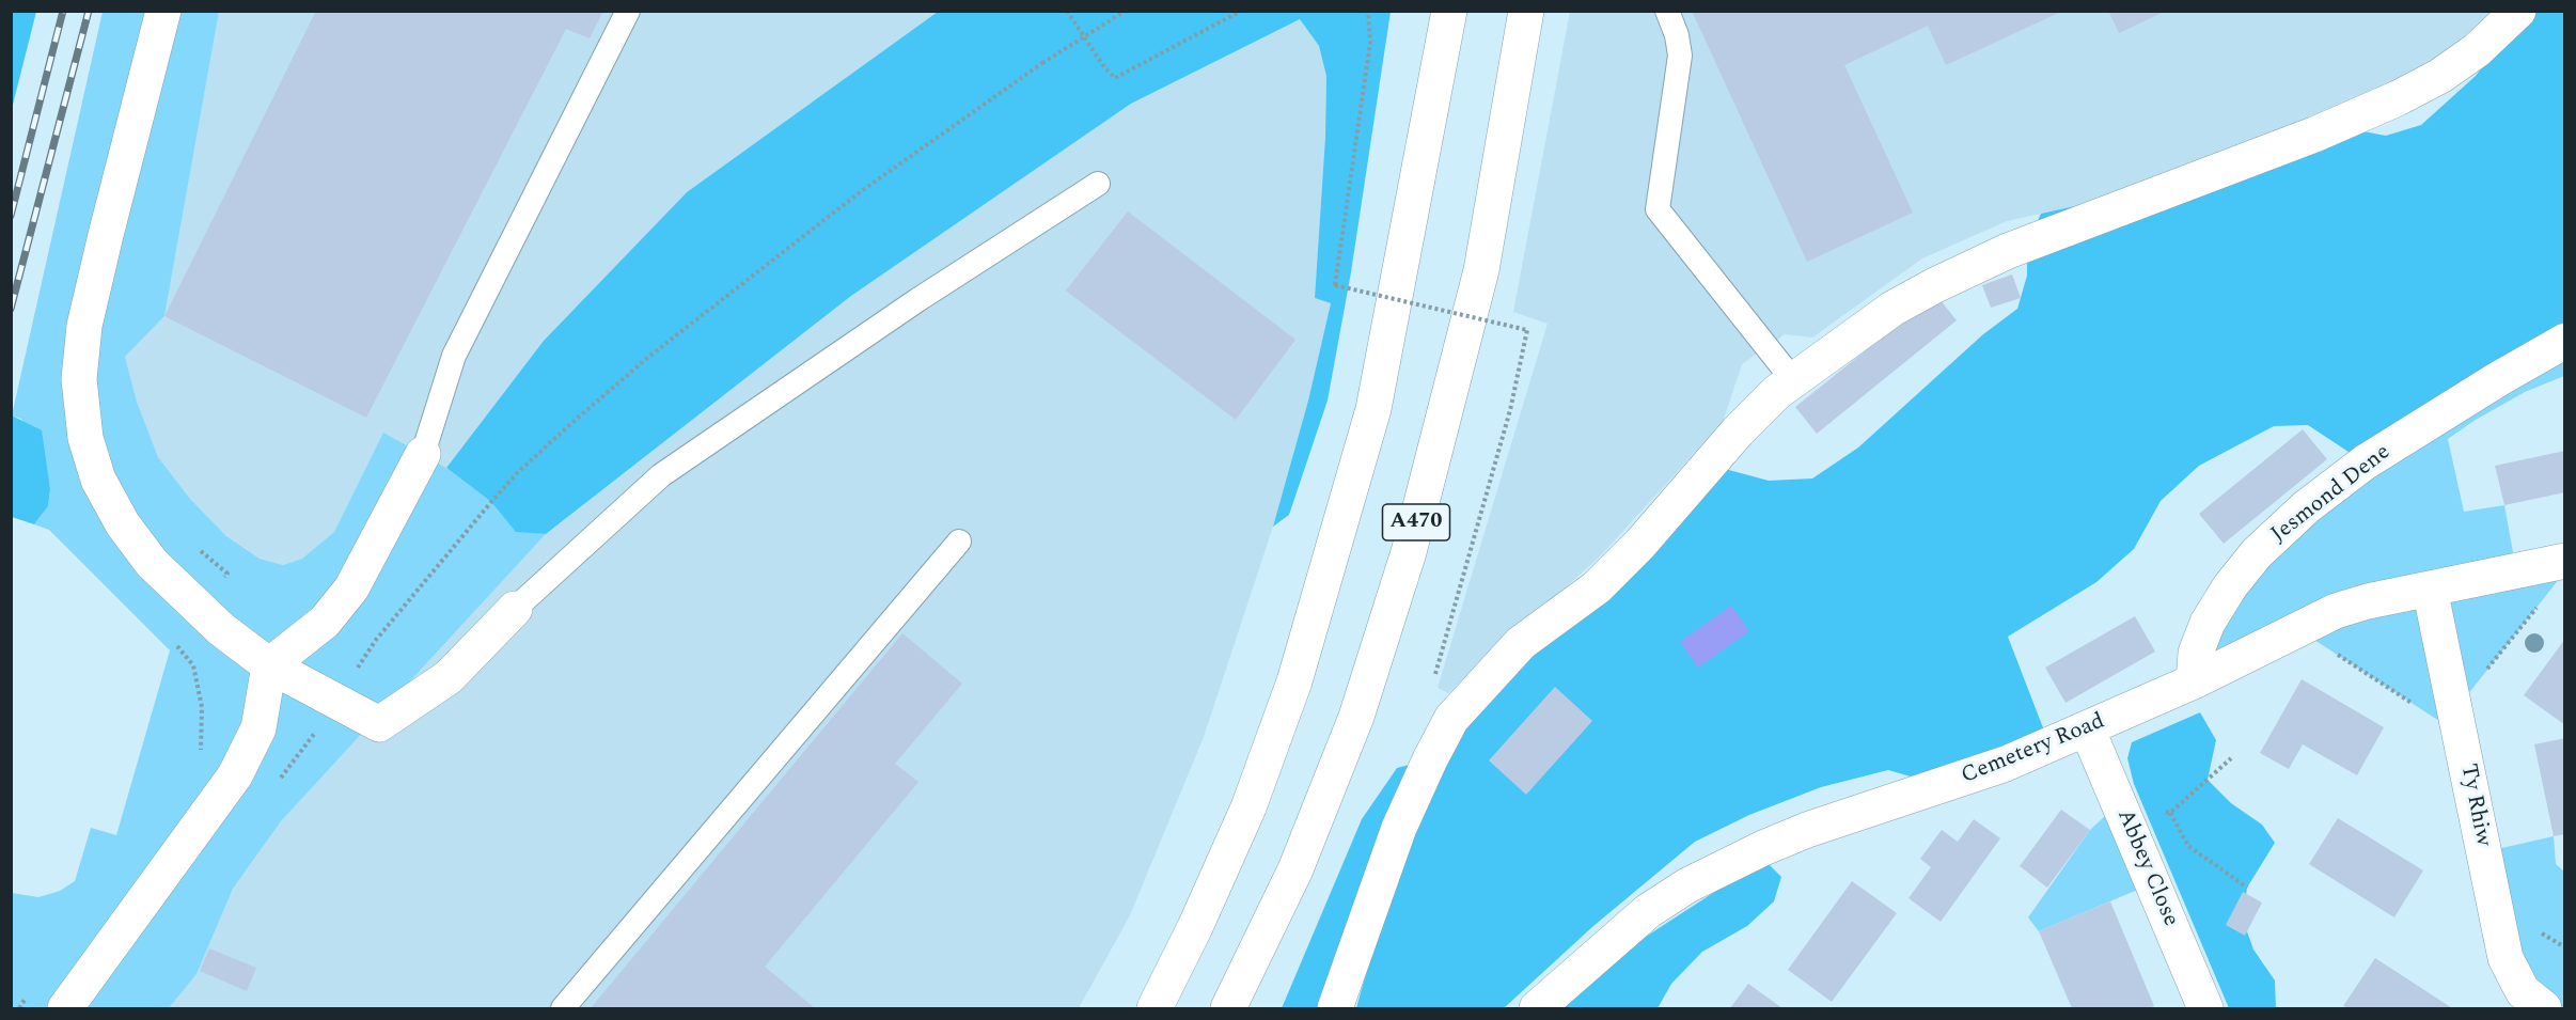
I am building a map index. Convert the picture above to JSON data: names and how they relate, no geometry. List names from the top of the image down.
{
  "streets": {
    "main road": [
      "Jesmond Dene",
      "A470",
      "Cemetery Road",
      "Ty Rhiw",
      "Abbey Close"
    ]
  },
  "crossings": [
    ["Jesmond Dene", "Cemetery Road"],
    ["Cemetery Road", "Ty Rhiw"],
    ["Cemetery Road", "Abbey Close"]
  ]
}
